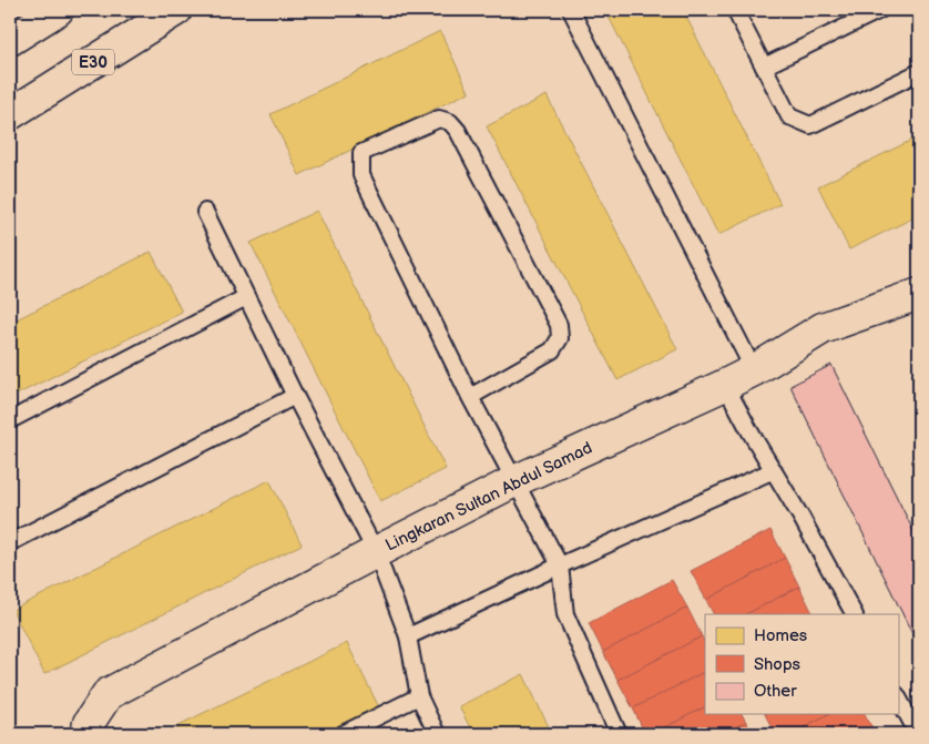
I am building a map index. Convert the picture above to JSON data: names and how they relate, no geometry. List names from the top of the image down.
{
  "streets": {
    "main road": ["E30", "Lingkaran Sultan Abdul Samad"]
  },
  "legend": ["Homes", "Shops", "Other"]
}
